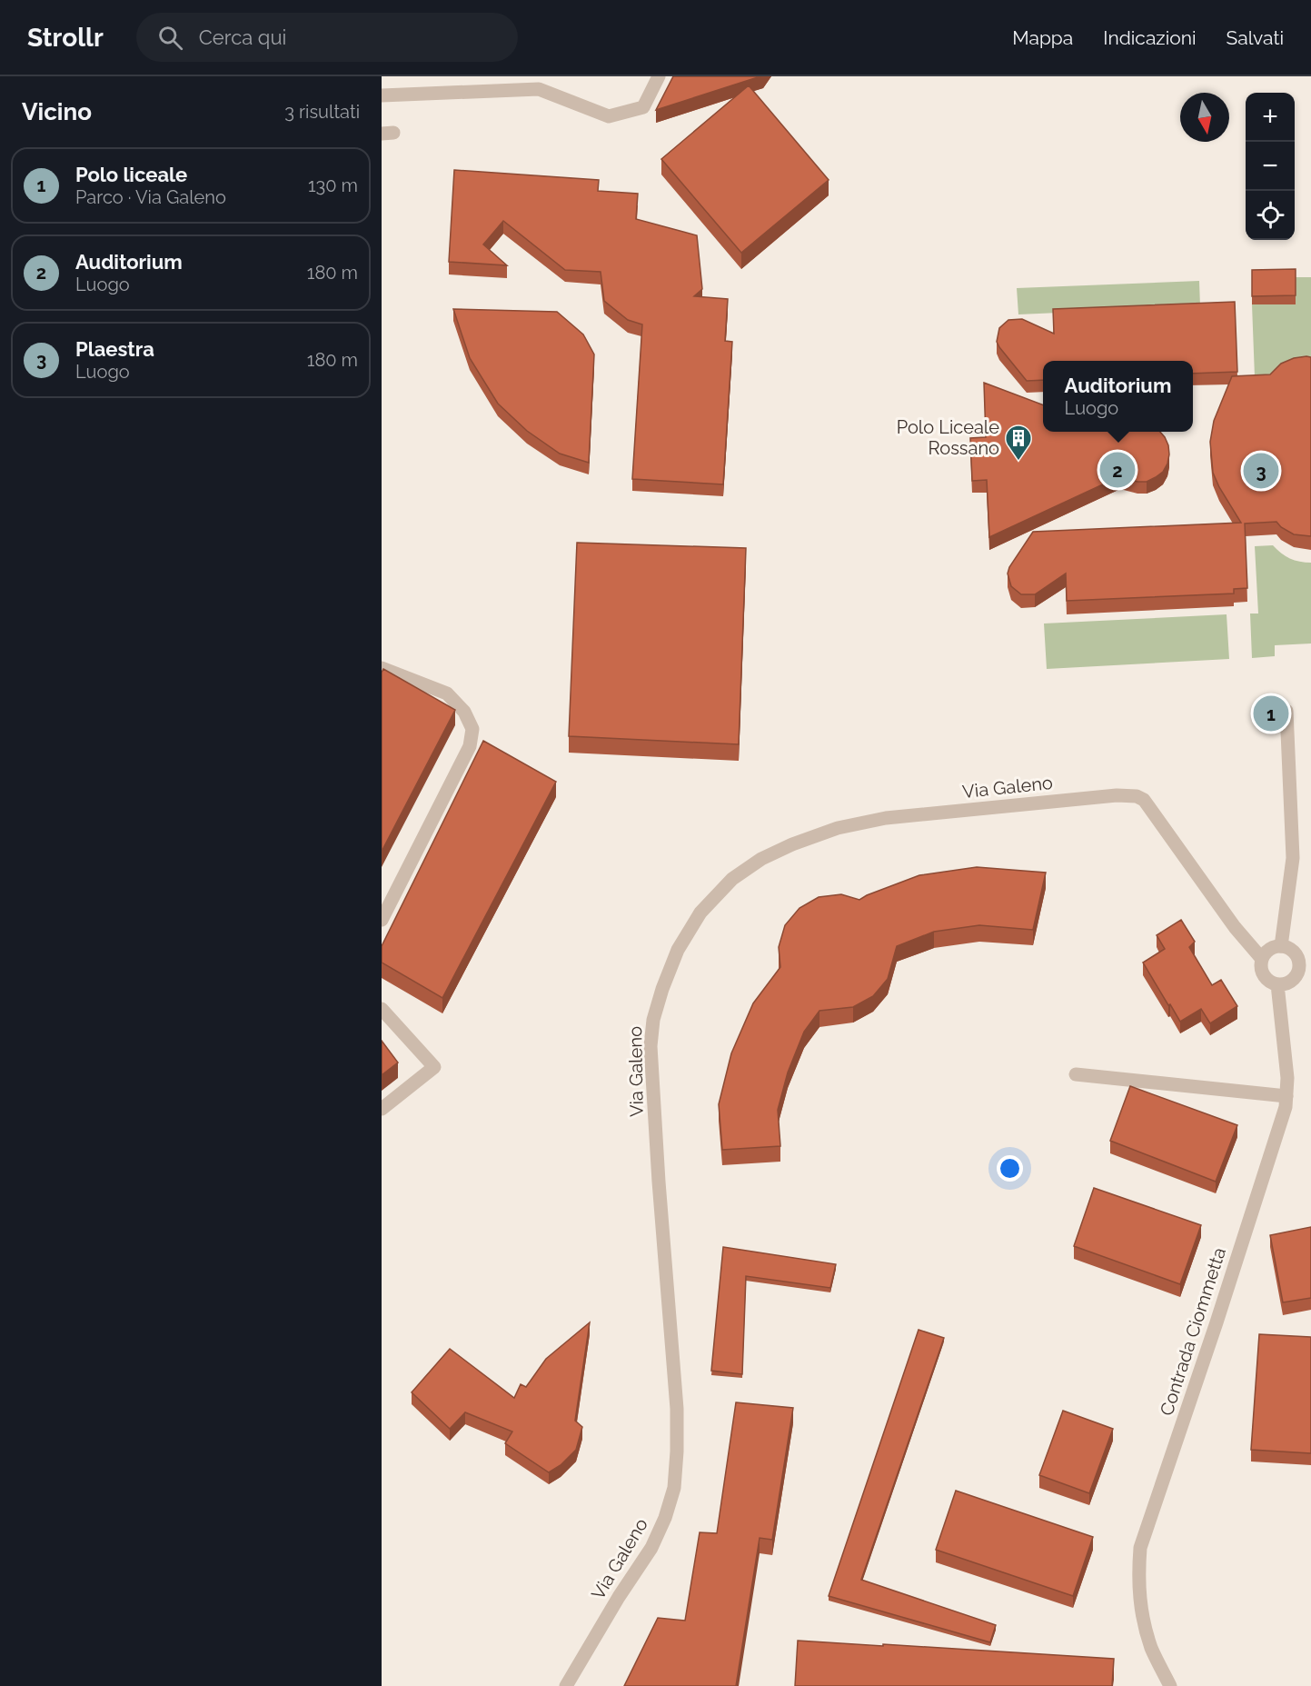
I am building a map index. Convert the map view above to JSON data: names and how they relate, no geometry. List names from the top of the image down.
{
  "streets": {
    "street": ["Via Galeno", "Contrada Ciommetta"]
  },
  "crossings": [
    ["Via Galeno", "Contrada Ciommetta"]
  ],
  "places": {
    "building": ["Polo Liceale Rossano"]
  },
  "north": "bottom",
  "page": {
    "header": "Strollr",
    "search": "Cerca qui",
    "nav": ["Mappa", "Indicazioni", "Salvati"],
    "heading": ["Vicino", "3 risultati"],
    "map_buttons": ["+", "−"],
    "list": [
      {
        "mark": "1",
        "name": "Polo liceale",
        "note": "Parco · Via Galeno",
        "value": "130 m"
      },
      {
        "mark": "2",
        "name": "Auditorium",
        "note": "Luogo",
        "value": "180 m"
      },
      {
        "mark": "3",
        "name": "Plaestra",
        "note": "Luogo",
        "value": "180 m"
      }
    ],
    "popup": ["Auditorium", "Luogo"],
    "pins": ["2", "3", "1"]
  }
}
